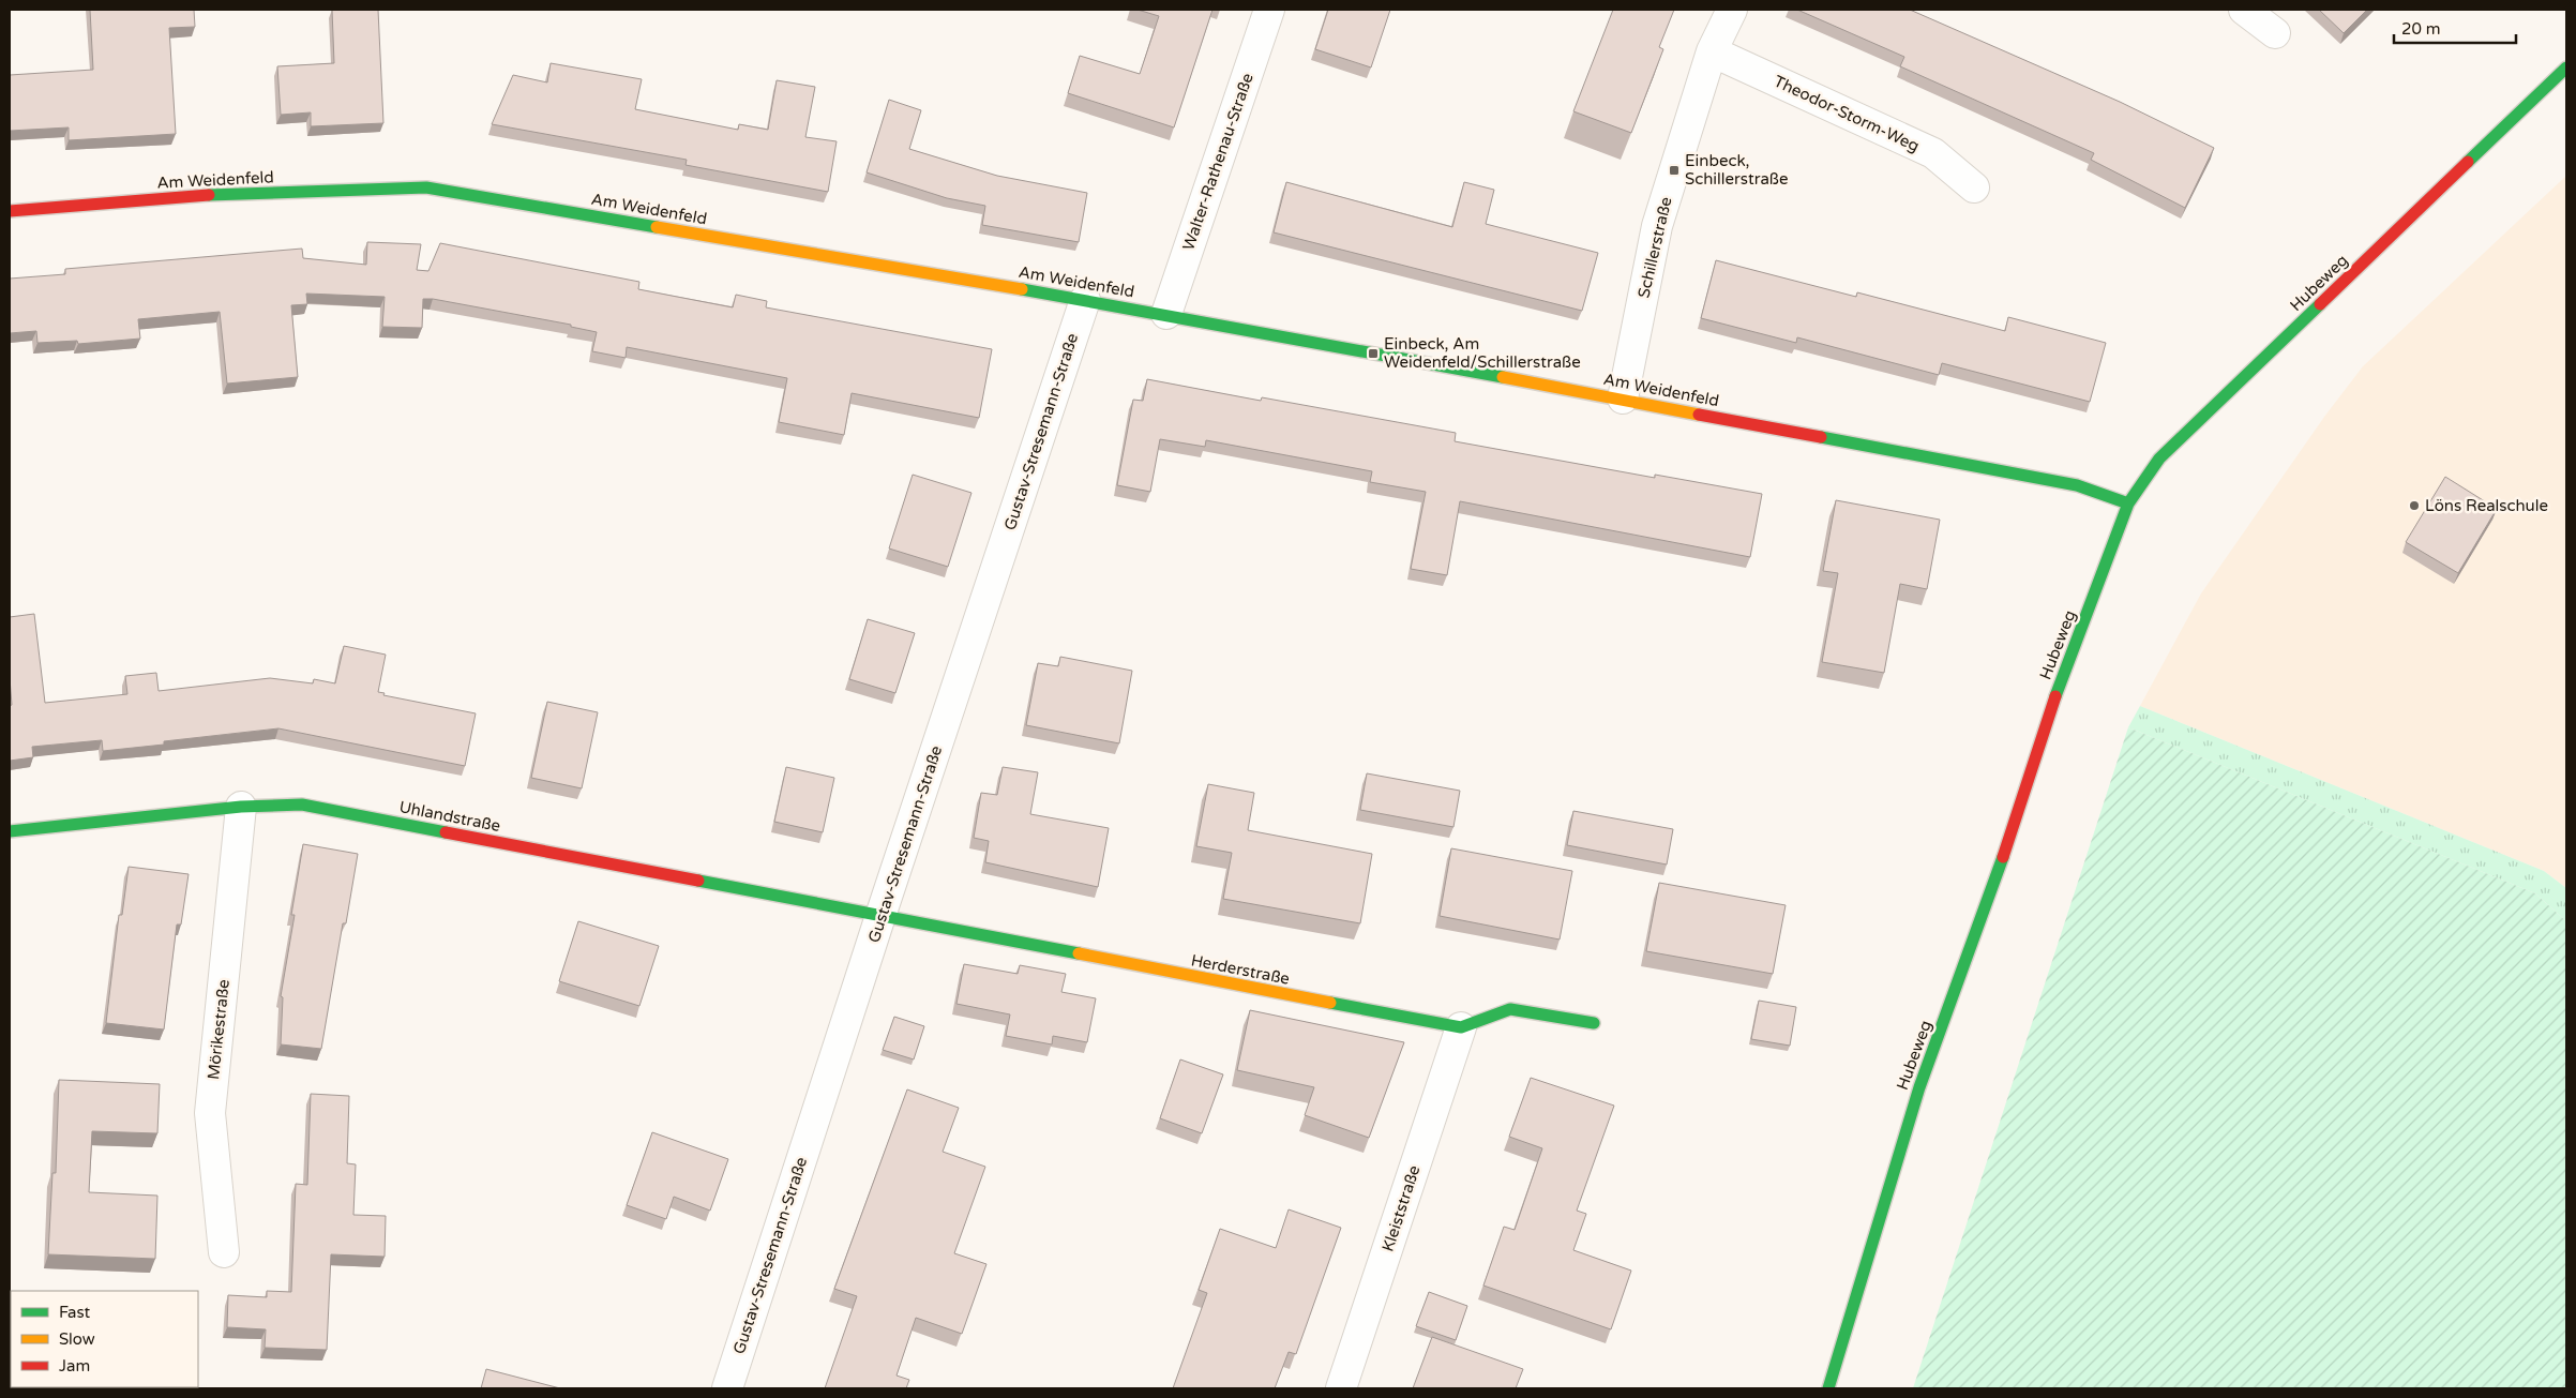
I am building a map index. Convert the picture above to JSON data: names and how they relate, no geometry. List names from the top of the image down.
{
  "streets": {
    "street": [
      "Theodor-Storm-Weg",
      "Walter-Rathenau-Straße",
      "Am Weidenfeld",
      "Schillerstraße",
      "Hubeweg",
      "Gustav-Stresemann-Straße",
      "Uhlandstraße",
      "Herderstraße",
      "Mörikestraße",
      "Kleiststraße"
    ]
  },
  "crossings": [
    ["Theodor-Storm-Weg", "Schillerstraße"],
    ["Walter-Rathenau-Straße", "Am Weidenfeld"],
    ["Am Weidenfeld", "Schillerstraße"],
    ["Am Weidenfeld", "Hubeweg"],
    ["Am Weidenfeld", "Gustav-Stresemann-Straße"],
    ["Gustav-Stresemann-Straße", "Uhlandstraße"],
    ["Gustav-Stresemann-Straße", "Herderstraße"],
    ["Uhlandstraße", "Herderstraße"],
    ["Uhlandstraße", "Mörikestraße"],
    ["Herderstraße", "Kleiststraße"]
  ],
  "places": {
    "transit": ["Einbeck, Schillerstraße", "Einbeck, Am Weidenfeld/Schillerstraße"],
    "other": ["Löns Realschule"]
  },
  "legend": ["Fast", "Slow", "Jam"],
  "scale_bar": "20 m"
}
